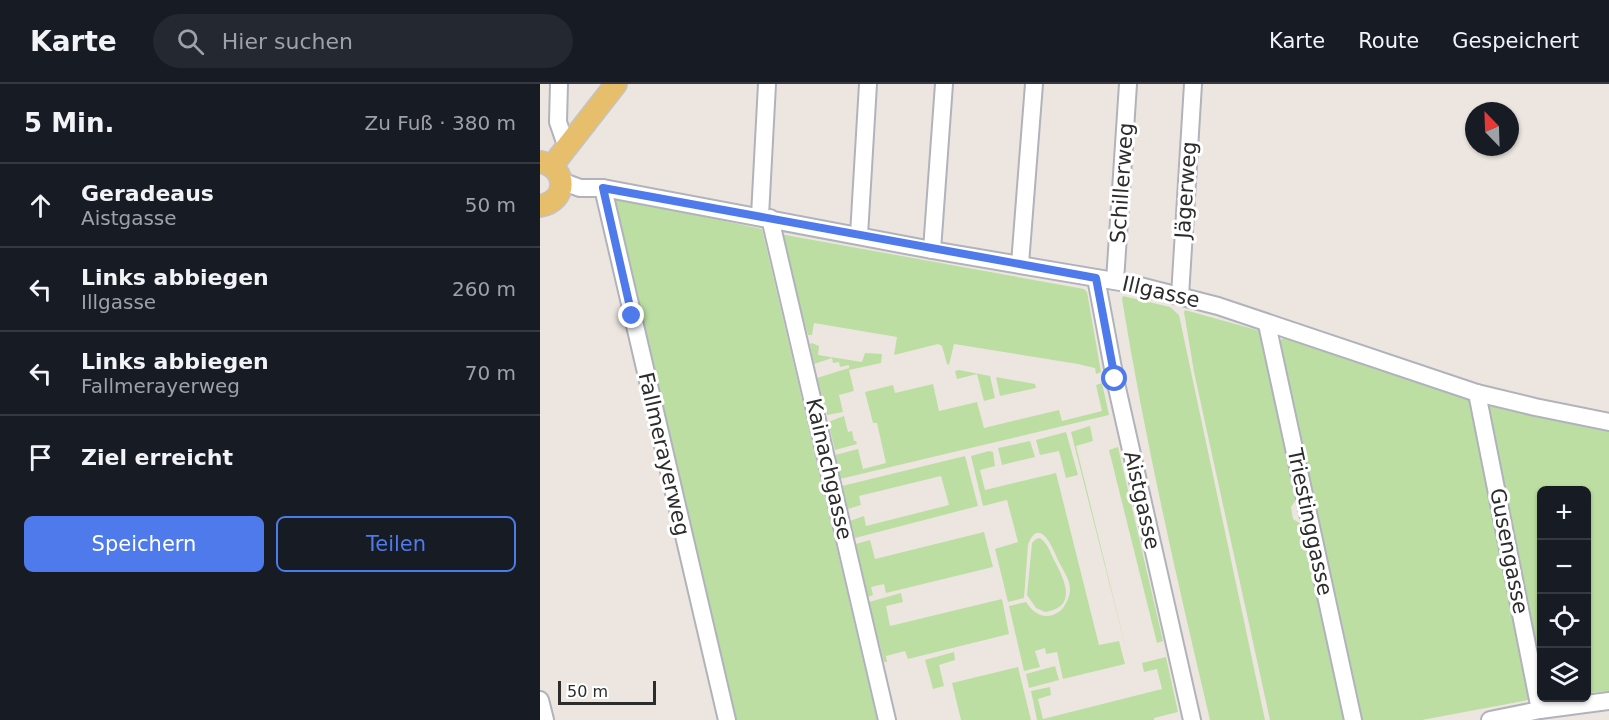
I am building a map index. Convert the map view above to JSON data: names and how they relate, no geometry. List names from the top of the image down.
{
  "streets": {
    "street": [
      "Schillerweg",
      "Jägerweg",
      "Illgasse",
      "Fallmerayerweg",
      "Kainachgasse",
      "Aistgasse",
      "Triestinggasse",
      "Gusengasse"
    ]
  },
  "crossings": [
    ["Schillerweg", "Illgasse"],
    ["Jägerweg", "Illgasse"],
    ["Illgasse", "Fallmerayerweg"],
    ["Illgasse", "Kainachgasse"],
    ["Illgasse", "Aistgasse"],
    ["Illgasse", "Triestinggasse"],
    ["Illgasse", "Gusengasse"]
  ],
  "scale_bar": "50 m",
  "north": "top left",
  "page": {
    "header": "Karte",
    "search": "Hier suchen",
    "nav": ["Karte", "Route", "Gespeichert"],
    "heading": ["5 Min.", "Zu Fuß · 380 m"],
    "list": [
      ["Geradeaus", "Aistgasse", "50 m"],
      ["Links abbiegen", "Illgasse", "260 m"],
      ["Links abbiegen", "Fallmerayerweg", "70 m"],
      "Ziel erreicht"
    ],
    "map_buttons": ["+", "−"],
    "buttons": ["Speichern", "Teilen"],
    "scale": "50 m"
  }
}
